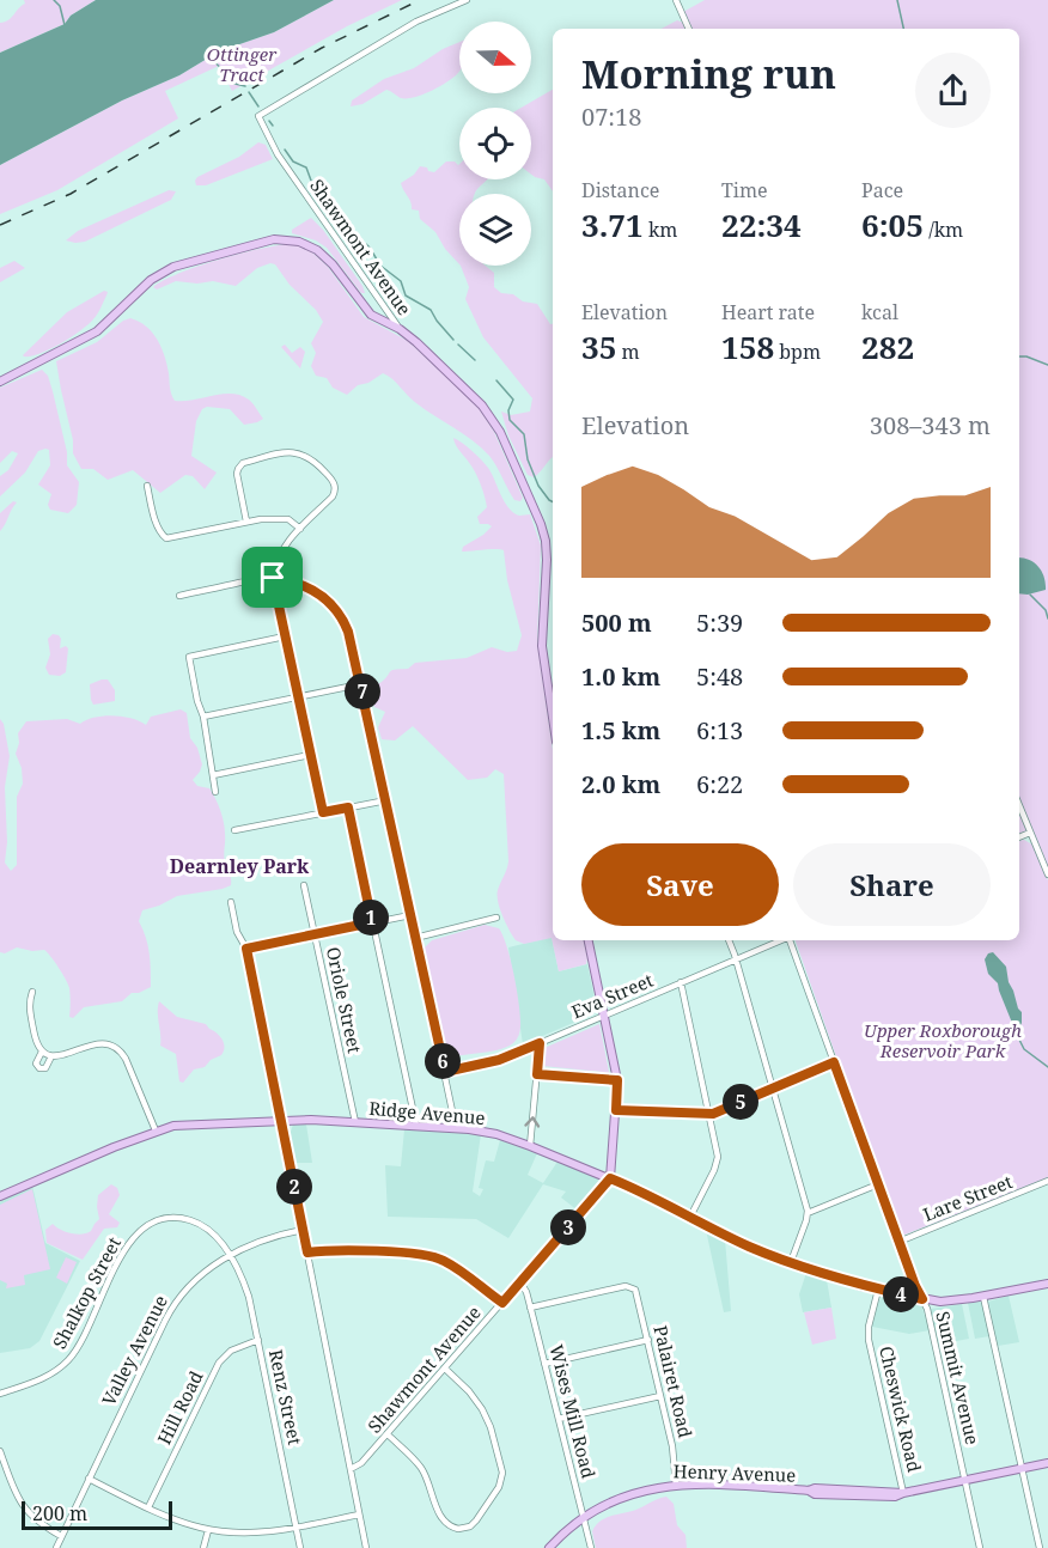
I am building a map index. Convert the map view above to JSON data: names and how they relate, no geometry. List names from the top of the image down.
{
  "streets": {
    "main road": ["Shawmont Avenue", "Ridge Avenue", "Henry Avenue"],
    "street": [
      "Eva Street",
      "Oriole Street",
      "Lare Street",
      "Shalkop Street",
      "Valley Avenue",
      "Summit Avenue",
      "Palairet Road",
      "Renz Street",
      "Hill Road",
      "Cheswick Road",
      "Wises Mill Road"
    ]
  },
  "crossings": [
    ["Shawmont Avenue", "Ridge Avenue"],
    ["Shawmont Avenue", "Wises Mill Road"],
    ["Oriole Street", "Ridge Avenue"],
    ["Ridge Avenue", "Summit Avenue"],
    ["Ridge Avenue", "Cheswick Road"],
    ["Lare Street", "Summit Avenue"],
    ["Shalkop Street", "Valley Avenue"],
    ["Shalkop Street", "Renz Street"],
    ["Valley Avenue", "Renz Street"],
    ["Summit Avenue", "Henry Avenue"],
    ["Palairet Road", "Wises Mill Road"],
    ["Palairet Road", "Henry Avenue"],
    ["Renz Street", "Hill Road"],
    ["Cheswick Road", "Henry Avenue"],
    ["Wises Mill Road", "Henry Avenue"]
  ],
  "districts": ["Dearnley Park"],
  "parks": ["Ottinger Tract", "Upper Roxborough Reservoir Park"],
  "scale_bar": "200 m",
  "north": "right",
  "page": {
    "heading": ["Morning run", "07:18"],
    "stats": [
      ["Distance", "3.71 km"],
      ["Time", "22:34"],
      ["Pace", "6:05 /km"],
      ["Elevation", "35 m"],
      ["Heart rate", "158 bpm"],
      ["kcal", "282"]
    ],
    "chart": ["Elevation", "308–343 m"],
    "list": [
      {
        "name": "500 m",
        "note": "5:39"
      },
      {
        "name": "1.0 km",
        "note": "5:48"
      },
      {
        "name": "1.5 km",
        "note": "6:13"
      },
      {
        "name": "2.0 km",
        "note": "6:22"
      }
    ],
    "pins": [
      "7",
      "1",
      "6",
      "5",
      "2",
      "3",
      "4"
    ],
    "buttons": ["Save", "Share"],
    "scale": "200 m"
  }
}
